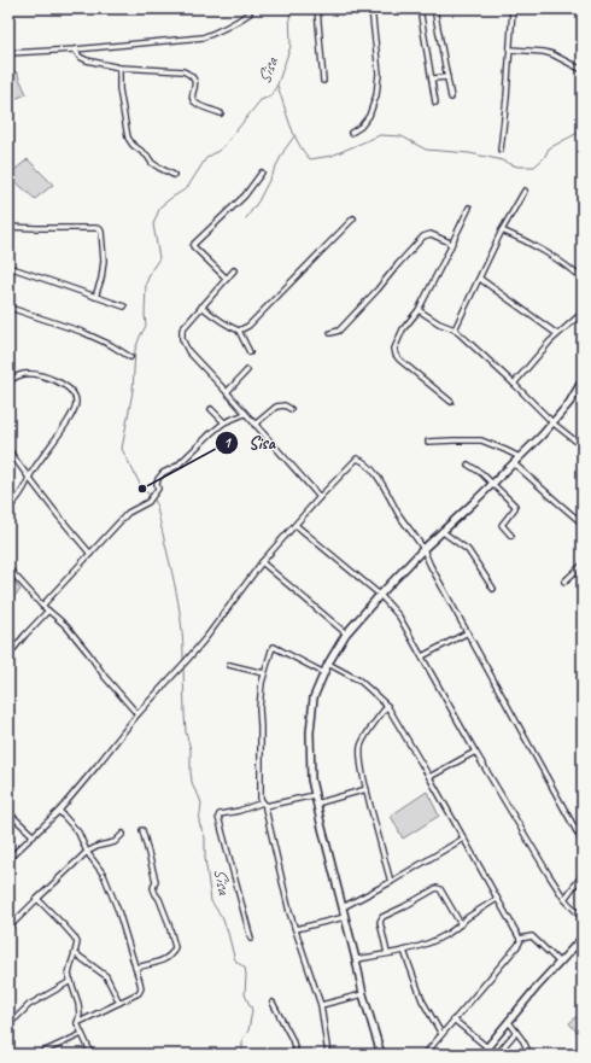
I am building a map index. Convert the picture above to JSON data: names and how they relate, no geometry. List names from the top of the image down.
{
  "water": ["Sisa"],
  "places": ["Sisa"]
}
